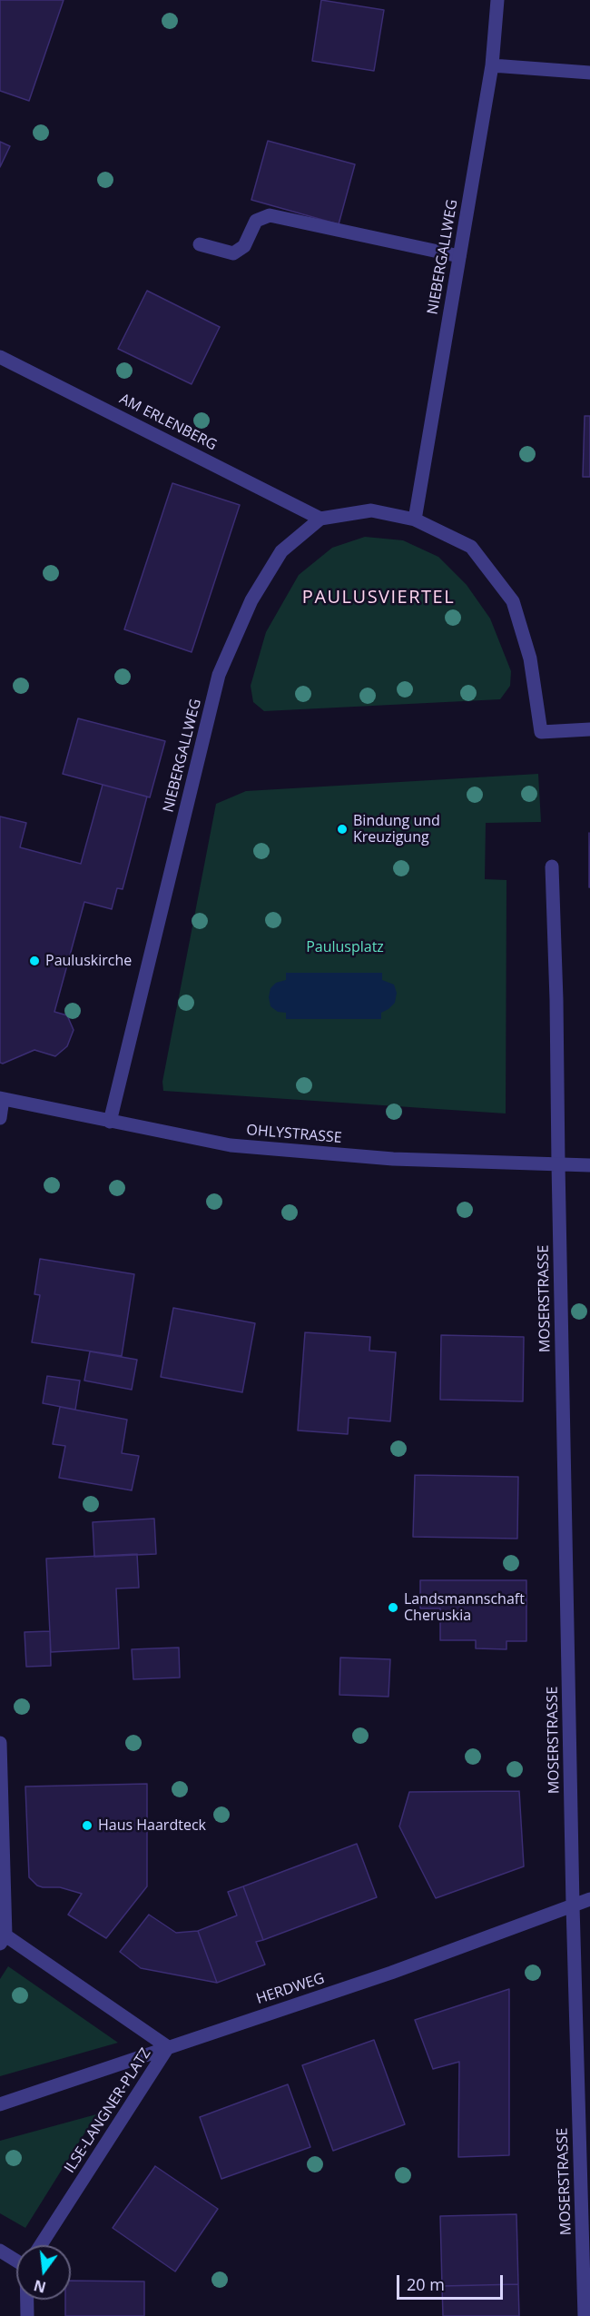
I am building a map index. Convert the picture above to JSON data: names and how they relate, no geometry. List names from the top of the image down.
{
  "streets": {
    "street": [
      "NIEBERGALLWEG",
      "AM ERLENBERG",
      "OHLYSTRASSE",
      "MOSERSTRASSE",
      "HERDWEG",
      "ILSE-LANGNER-PLATZ"
    ]
  },
  "crossings": [
    ["NIEBERGALLWEG", "AM ERLENBERG"],
    ["NIEBERGALLWEG", "OHLYSTRASSE"],
    ["OHLYSTRASSE", "MOSERSTRASSE"],
    ["MOSERSTRASSE", "HERDWEG"],
    ["HERDWEG", "ILSE-LANGNER-PLATZ"]
  ],
  "districts": ["PAULUSVIERTEL"],
  "parks": ["Paulusplatz"],
  "places": [
    "Bindung und Kreuzigung",
    "Pauluskirche",
    "Landsmannschaft Cheruskia",
    "Haus Haardteck"
  ],
  "scale_bar": "20 m",
  "north": "bottom"
}
